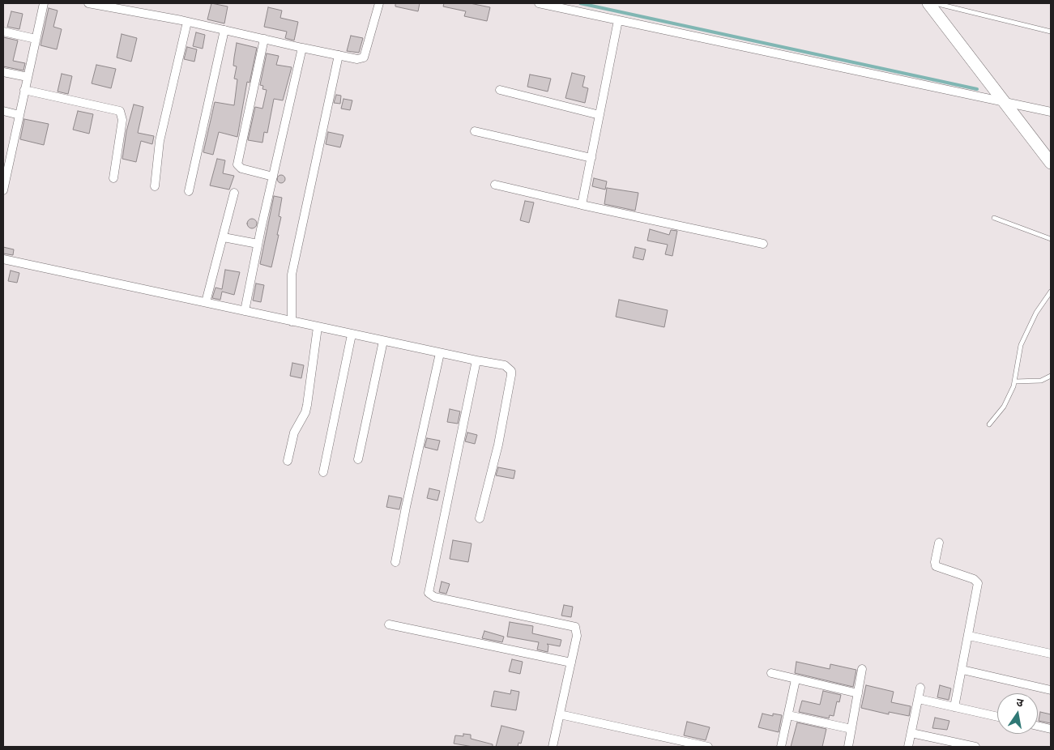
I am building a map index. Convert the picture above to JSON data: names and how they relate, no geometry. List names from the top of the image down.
{
  "north": "top"
}
